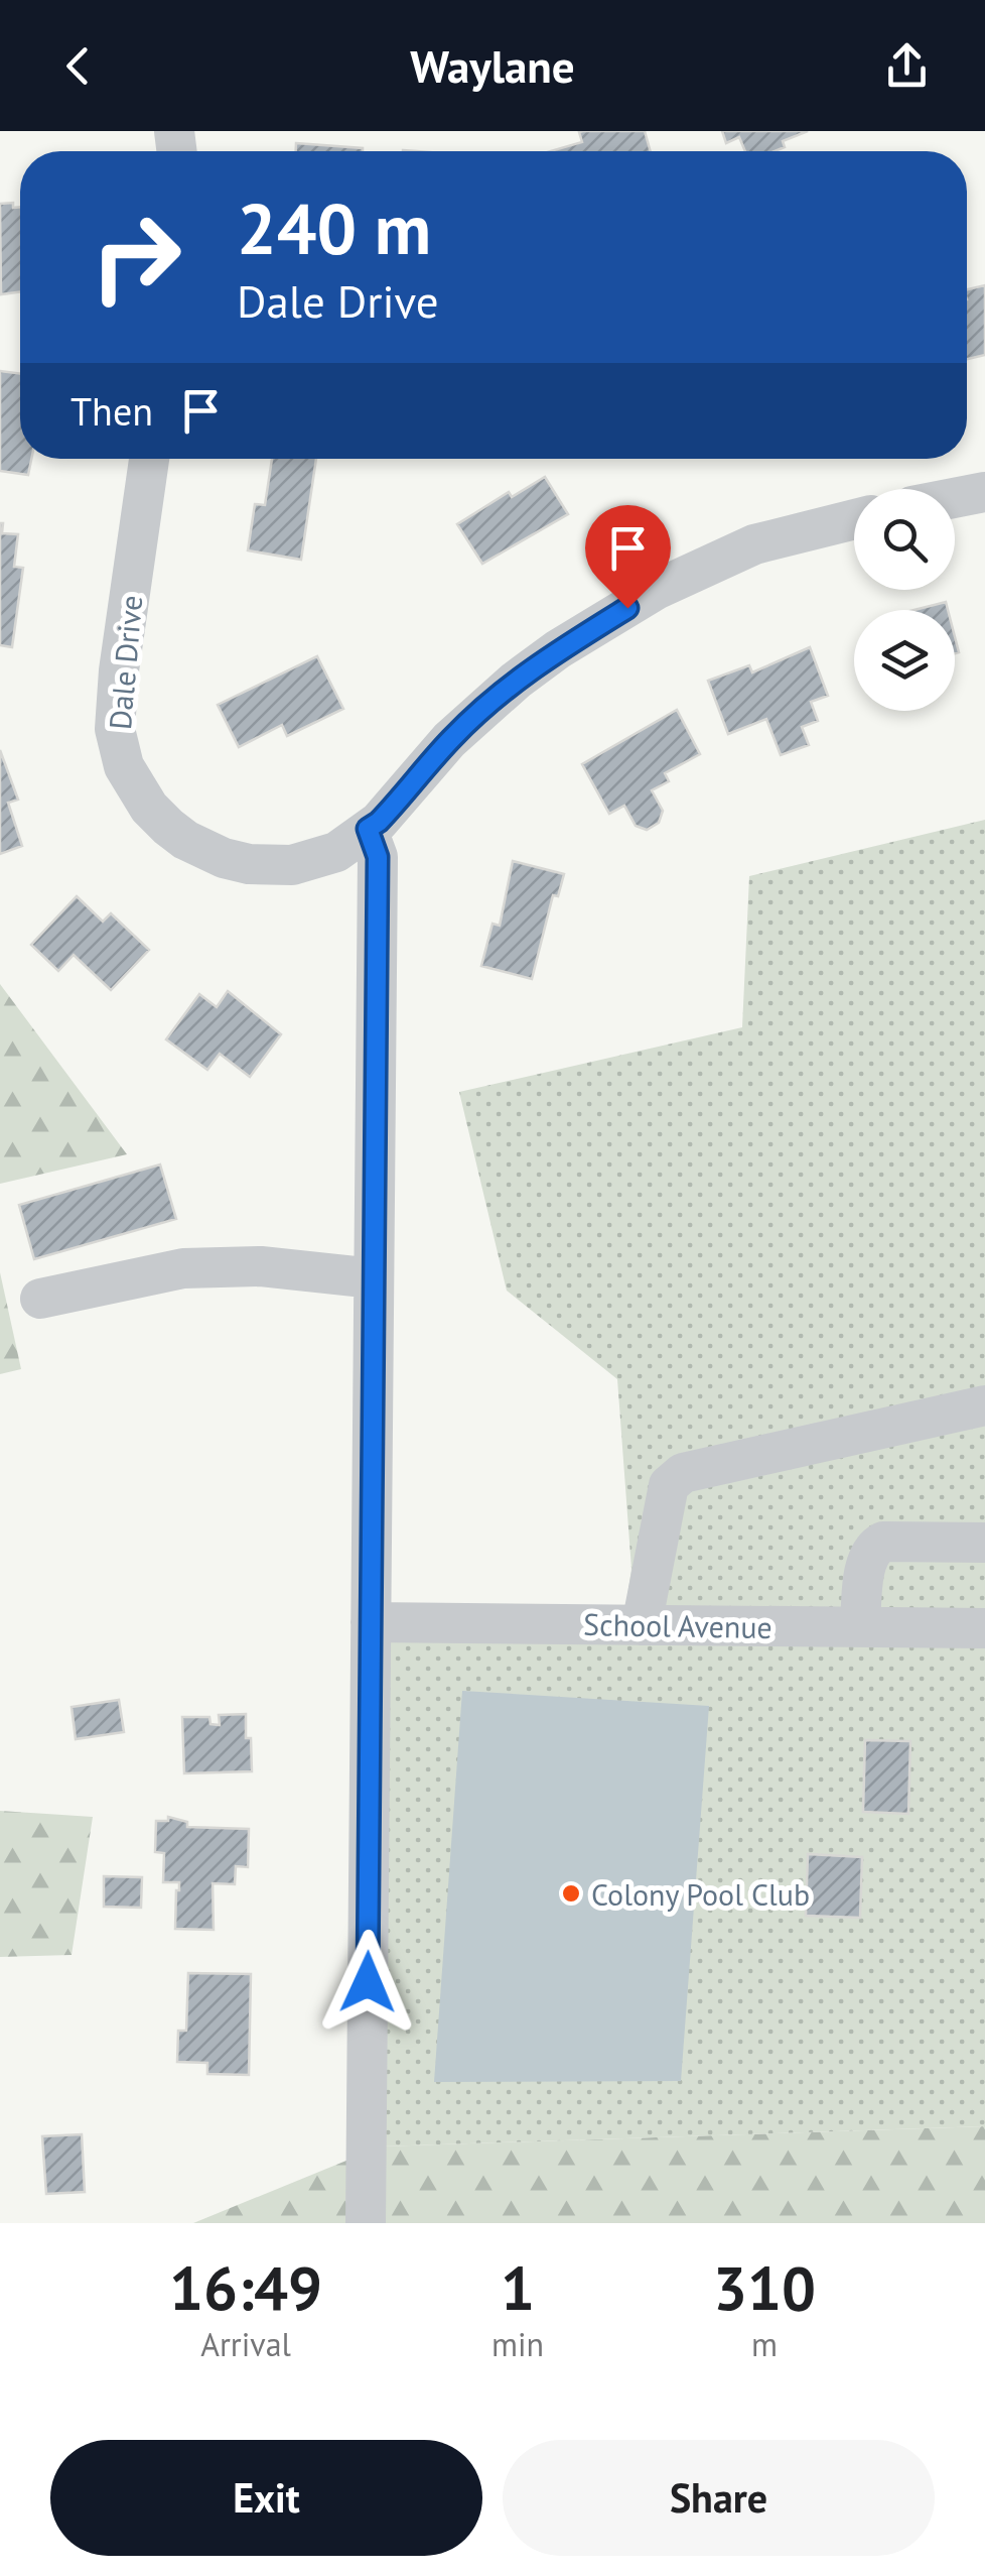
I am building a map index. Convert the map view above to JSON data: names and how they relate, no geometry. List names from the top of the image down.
{
  "streets": {
    "street": ["Dale Drive", "School Avenue"]
  },
  "places": ["Colony Pool Club"],
  "page": {
    "header": "Waylane",
    "turn": ["240 m", "Dale Drive"],
    "then": "Then",
    "eta": [
      "16:49",
      "Arrival",
      "1",
      "min",
      "310",
      "m"
    ],
    "buttons": ["Exit", "Share"]
  }
}
